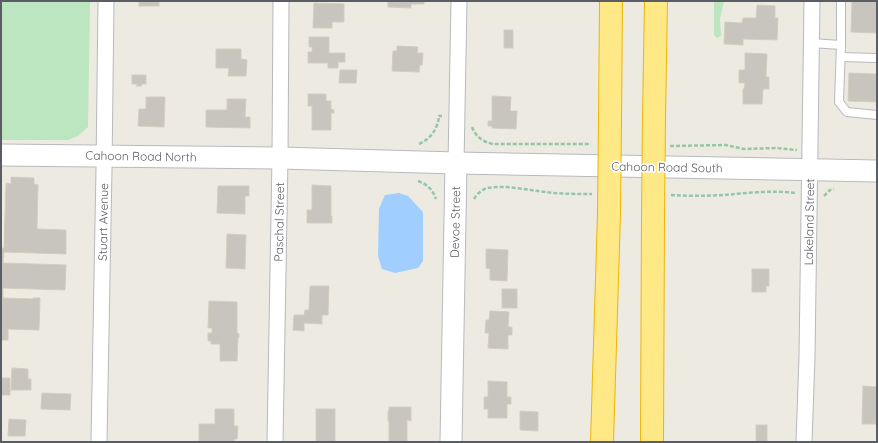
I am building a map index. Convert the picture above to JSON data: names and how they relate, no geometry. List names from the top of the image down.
{
  "streets": {
    "main road": ["Cahoon Road North", "Cahoon Road South", "Devoe Street"],
    "street": ["Stuart Avenue", "Paschal Street", "Lakeland Street"]
  },
  "crossings": [
    ["Cahoon Road North", "Stuart Avenue"],
    ["Cahoon Road North", "Paschal Street"],
    ["Cahoon Road South", "Devoe Street"],
    ["Cahoon Road South", "Lakeland Street"]
  ]
}
